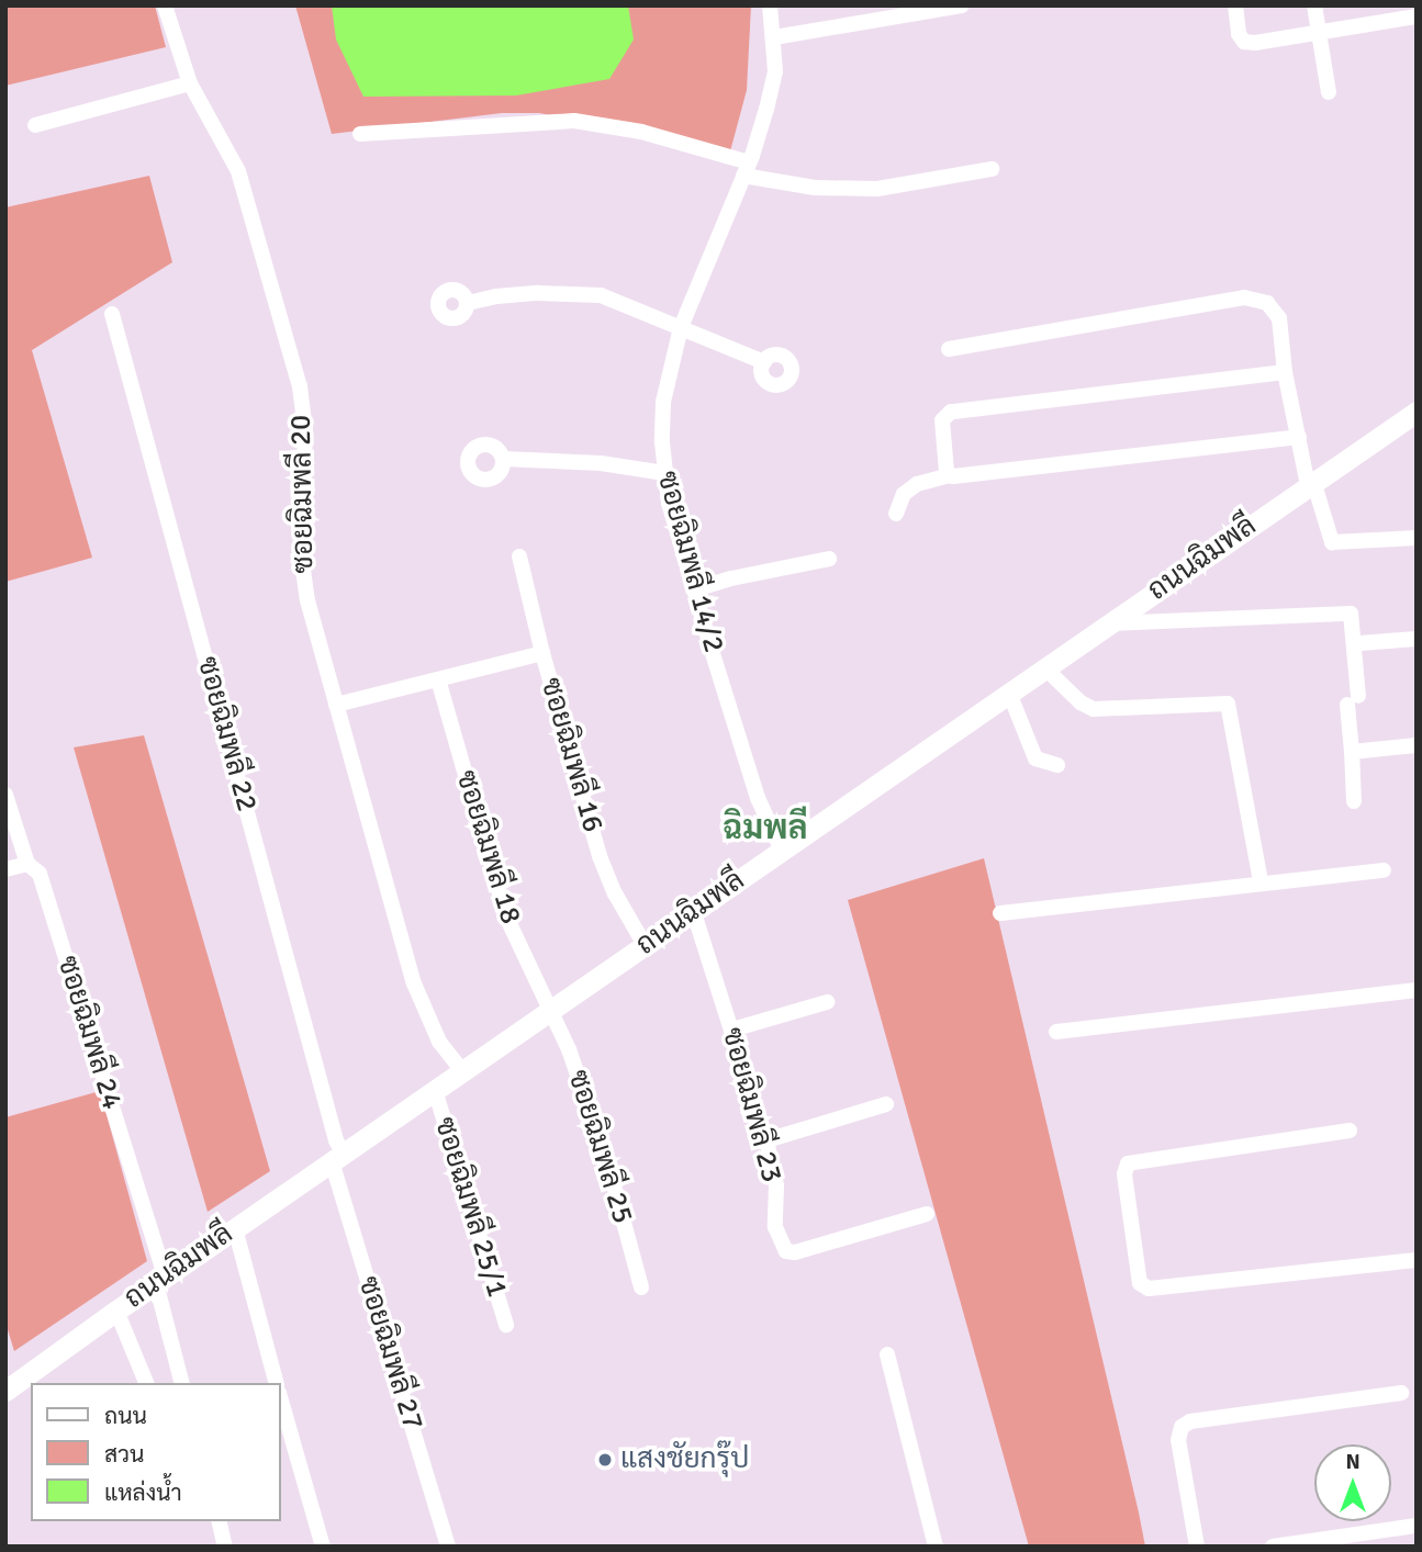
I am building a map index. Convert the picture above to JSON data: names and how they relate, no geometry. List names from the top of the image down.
{
  "streets": {
    "street": [
      "ซอยฉิมพลี 20",
      "ถนนฉิมพลี",
      "ซอยฉิมพลี 14/2",
      "ซอยฉิมพลี 22",
      "ซอยฉิมพลี 16",
      "ซอยฉิมพลี 18",
      "ซอยฉิมพลี 24",
      "ซอยฉิมพลี 23",
      "ซอยฉิมพลี 25",
      "ซอยฉิมพลี 25/1",
      "ซอยฉิมพลี 27"
    ]
  },
  "crossings": [
    ["ซอยฉิมพลี 20", "ถนนฉิมพลี"],
    ["ถนนฉิมพลี", "ซอยฉิมพลี 14/2"],
    ["ถนนฉิมพลี", "ซอยฉิมพลี 22"],
    ["ถนนฉิมพลี", "ซอยฉิมพลี 16"],
    ["ถนนฉิมพลี", "ซอยฉิมพลี 18"],
    ["ถนนฉิมพลี", "ซอยฉิมพลี 24"],
    ["ถนนฉิมพลี", "ซอยฉิมพลี 23"],
    ["ถนนฉิมพลี", "ซอยฉิมพลี 25"],
    ["ถนนฉิมพลี", "ซอยฉิมพลี 25/1"],
    ["ถนนฉิมพลี", "ซอยฉิมพลี 27"],
    ["ซอยฉิมพลี 22", "ซอยฉิมพลี 27"],
    ["ซอยฉิมพลี 18", "ซอยฉิมพลี 25"]
  ],
  "districts": ["ฉิมพลี"],
  "places": ["แสงชัยกรุ๊ป"],
  "legend": ["ถนน", "สวน", "แหล่งน้ำ"],
  "north": "top"
}
